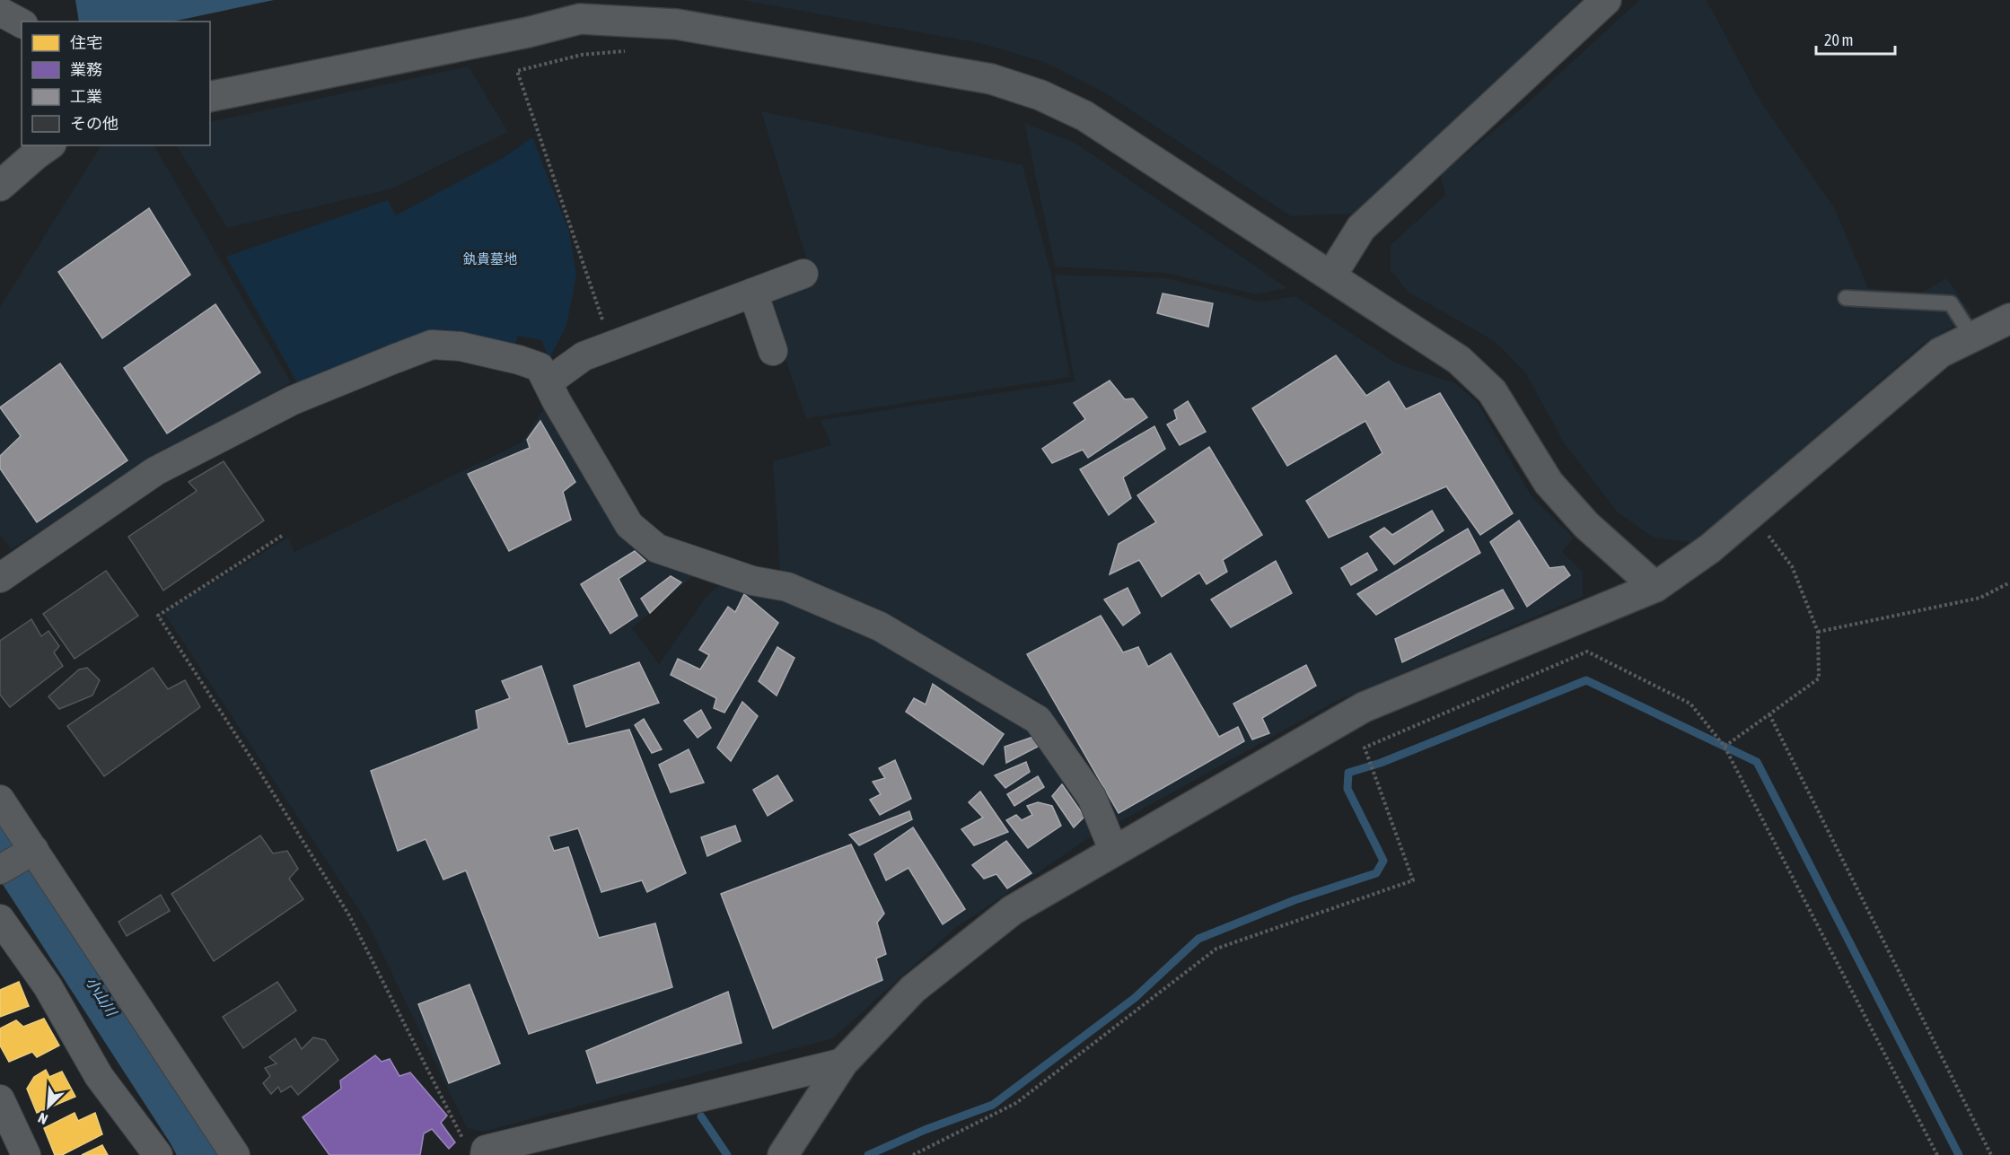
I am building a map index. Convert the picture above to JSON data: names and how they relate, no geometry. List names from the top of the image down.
{
  "water": ["小山川"],
  "parks": ["釻貴墓地"],
  "legend": [
    "住宅",
    "業務",
    "工業",
    "その他"
  ],
  "scale_bar": "20 m",
  "north": "bottom left"
}
